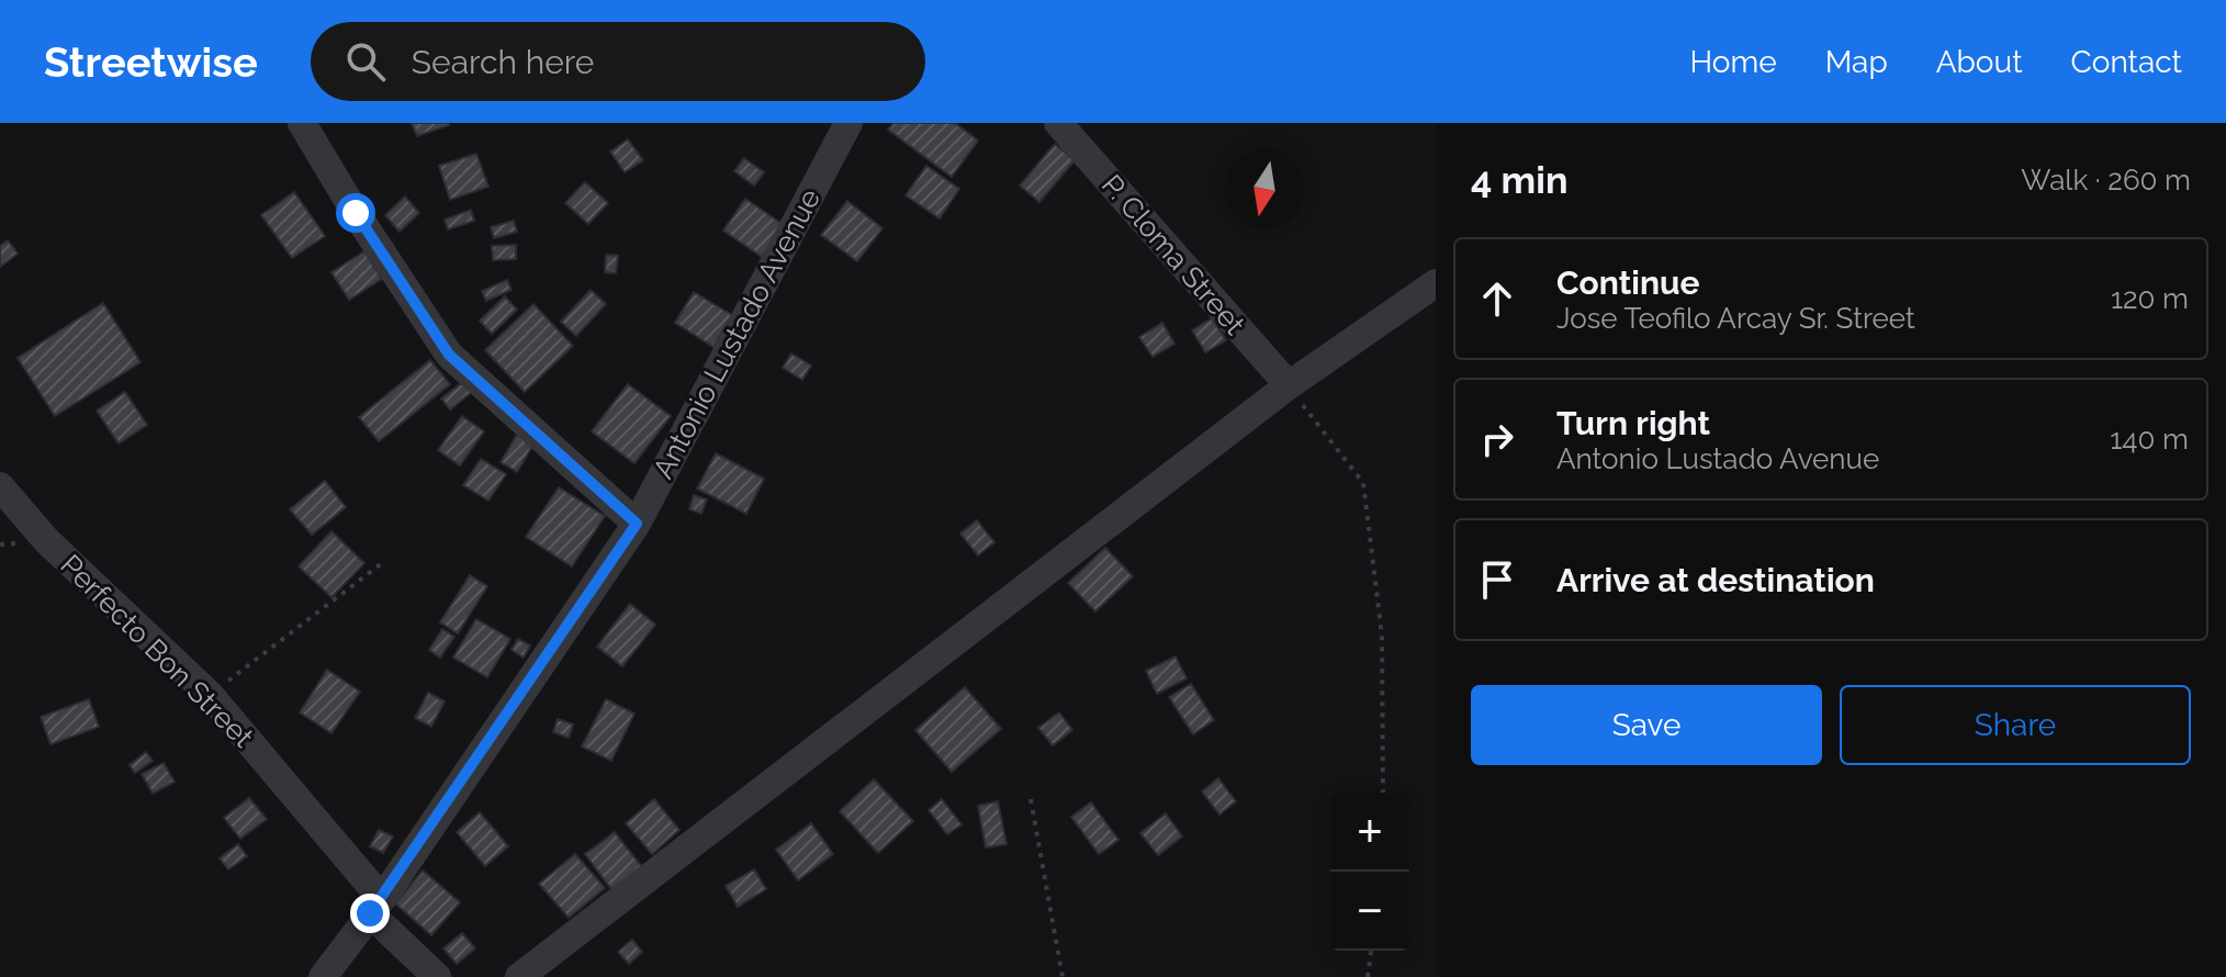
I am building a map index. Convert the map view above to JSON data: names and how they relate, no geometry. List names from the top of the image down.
{
  "streets": {
    "street": ["P. Cloma Street", "Antonio Lustado Avenue", "Perfecto Bon Street"]
  },
  "crossings": [
    ["Antonio Lustado Avenue", "Perfecto Bon Street"]
  ],
  "north": "bottom",
  "page": {
    "header": "Streetwise",
    "search": "Search here",
    "nav": [
      "Home",
      "Map",
      "About",
      "Contact"
    ],
    "heading": ["4 min", "Walk · 260 m"],
    "list": [
      ["Continue", "Jose Teofilo Arcay Sr. Street", "120 m"],
      ["Turn right", "Antonio Lustado Avenue", "140 m"],
      "Arrive at destination"
    ],
    "buttons": ["Save", "Share"],
    "map_buttons": ["+", "−"]
  }
}
